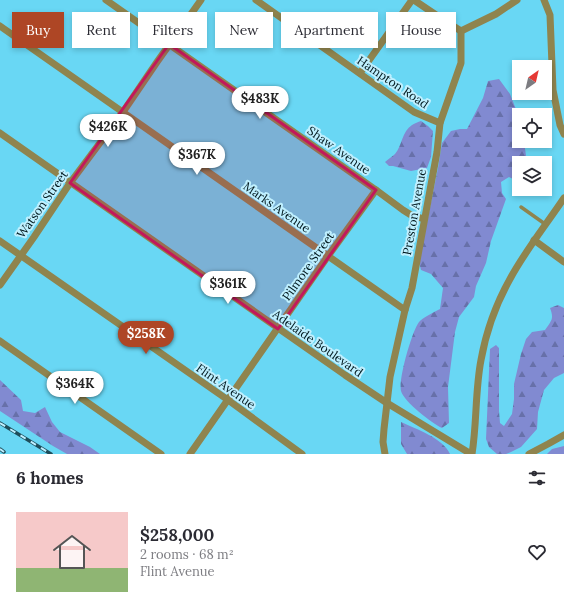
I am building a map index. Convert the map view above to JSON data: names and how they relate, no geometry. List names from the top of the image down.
{
  "streets": {
    "street": [
      "Hampton Road",
      "Shaw Avenue",
      "Watson Street",
      "Marks Avenue",
      "Preston Avenue",
      "Pilmore Street",
      "Adelaide Boulevard",
      "Flint Avenue"
    ]
  },
  "crossings": [
    ["Hampton Road", "Preston Avenue"],
    ["Shaw Avenue", "Preston Avenue"],
    ["Shaw Avenue", "Pilmore Street"],
    ["Watson Street", "Marks Avenue"],
    ["Watson Street", "Adelaide Boulevard"],
    ["Watson Street", "Flint Avenue"],
    ["Marks Avenue", "Preston Avenue"],
    ["Marks Avenue", "Pilmore Street"],
    ["Preston Avenue", "Adelaide Boulevard"],
    ["Pilmore Street", "Adelaide Boulevard"],
    ["Pilmore Street", "Flint Avenue"]
  ],
  "north": "top right",
  "page": {
    "chip": [
      "Buy",
      "Rent",
      "Filters",
      "New",
      "Apartment",
      "House"
    ],
    "price": [
      "$483K",
      "$426K",
      "$367K",
      "$361K",
      "$258K",
      "$364K"
    ],
    "heading": "6 homes",
    "list": [
      {
        "name": "$258,000",
        "note": "2 rooms · 68 m² · Flint Avenue"
      }
    ]
  }
}
